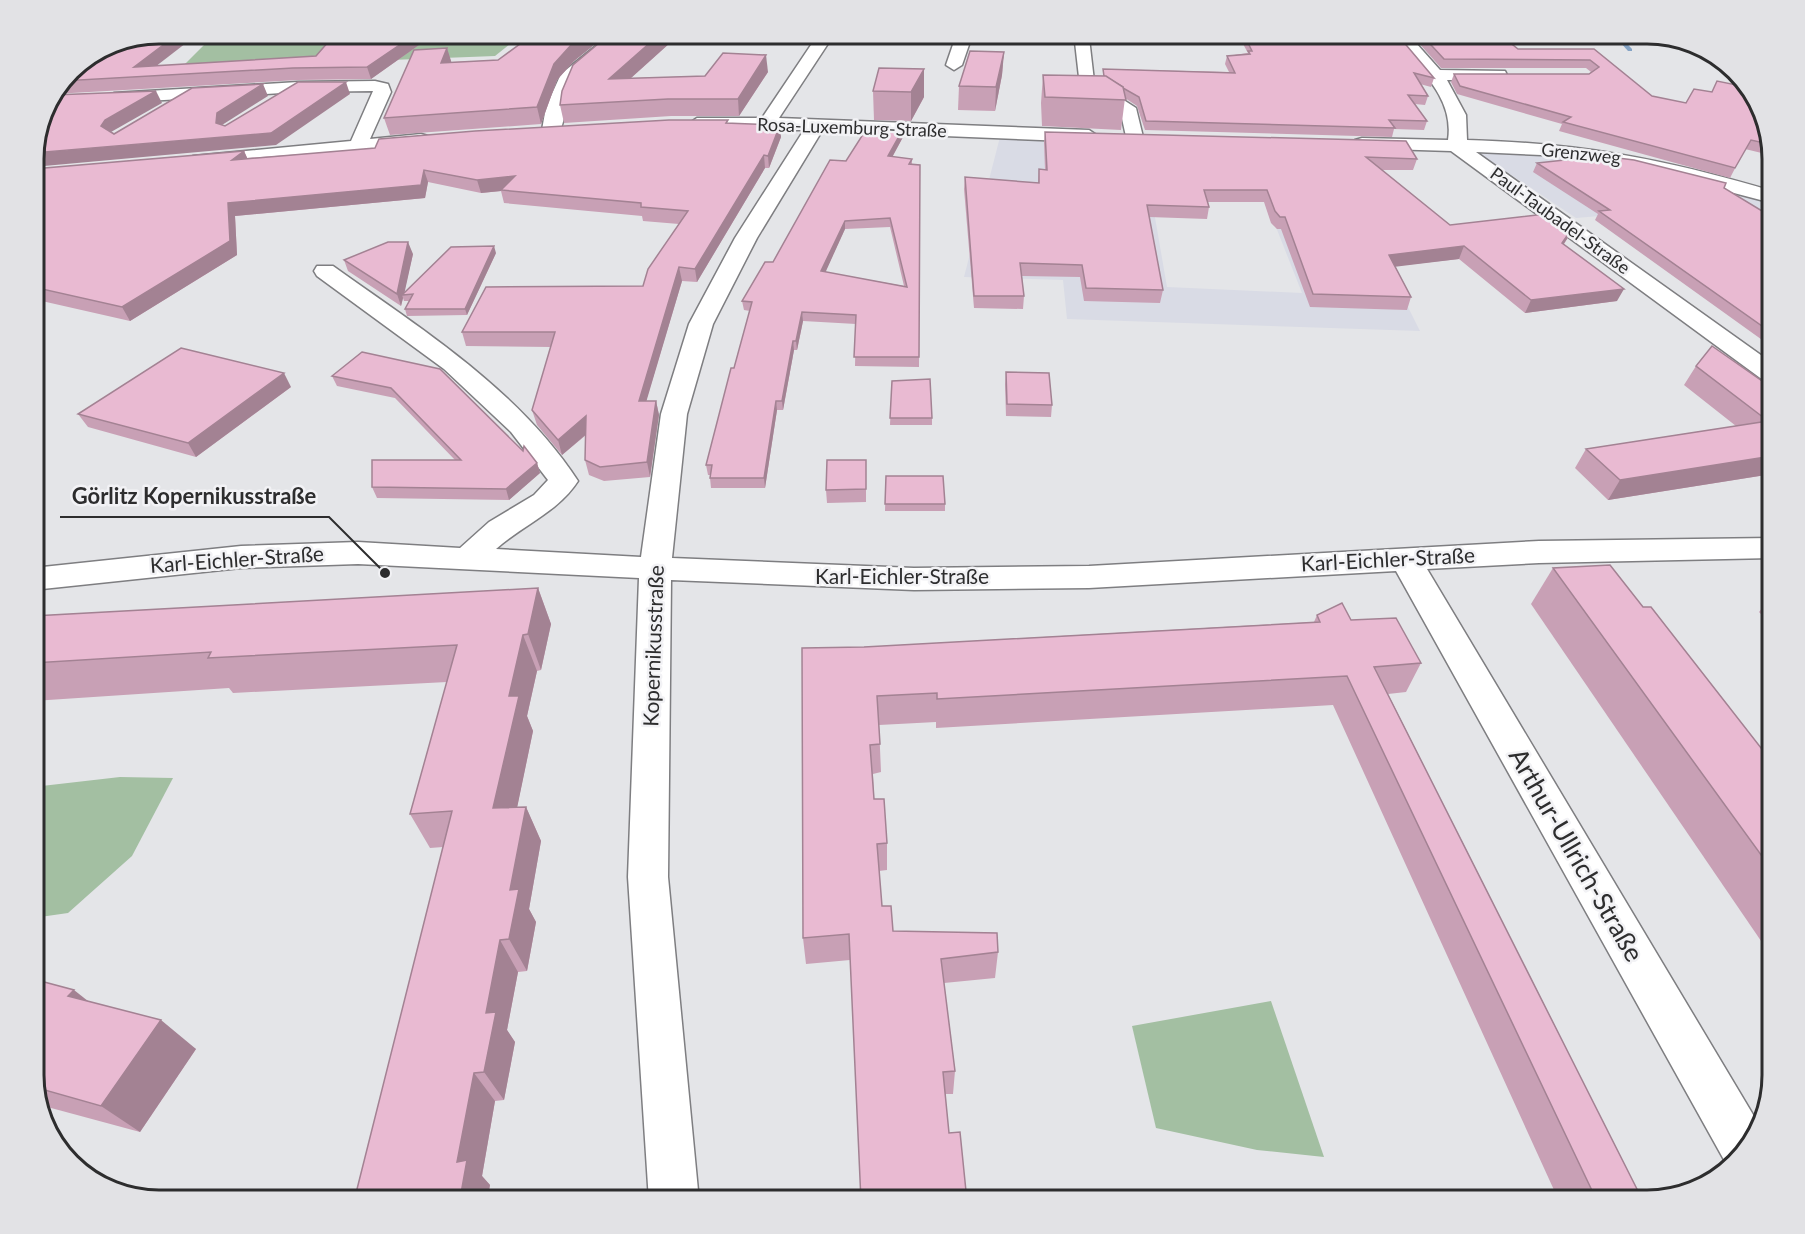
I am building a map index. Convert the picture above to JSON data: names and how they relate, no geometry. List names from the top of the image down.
{
  "streets": {
    "street": [
      "Rosa-Luxemburg-Straße",
      "Grenzweg",
      "Paul-Taubadel-Straße",
      "Karl-Eichler-Straße",
      "Kopernikusstraße",
      "Arthur-Ullrich-Straße"
    ]
  },
  "crossings": [
    ["Rosa-Luxemburg-Straße", "Kopernikusstraße"],
    ["Grenzweg", "Paul-Taubadel-Straße"],
    ["Karl-Eichler-Straße", "Kopernikusstraße"],
    ["Karl-Eichler-Straße", "Arthur-Ullrich-Straße"]
  ],
  "places": ["Görlitz Kopernikusstraße"]
}
